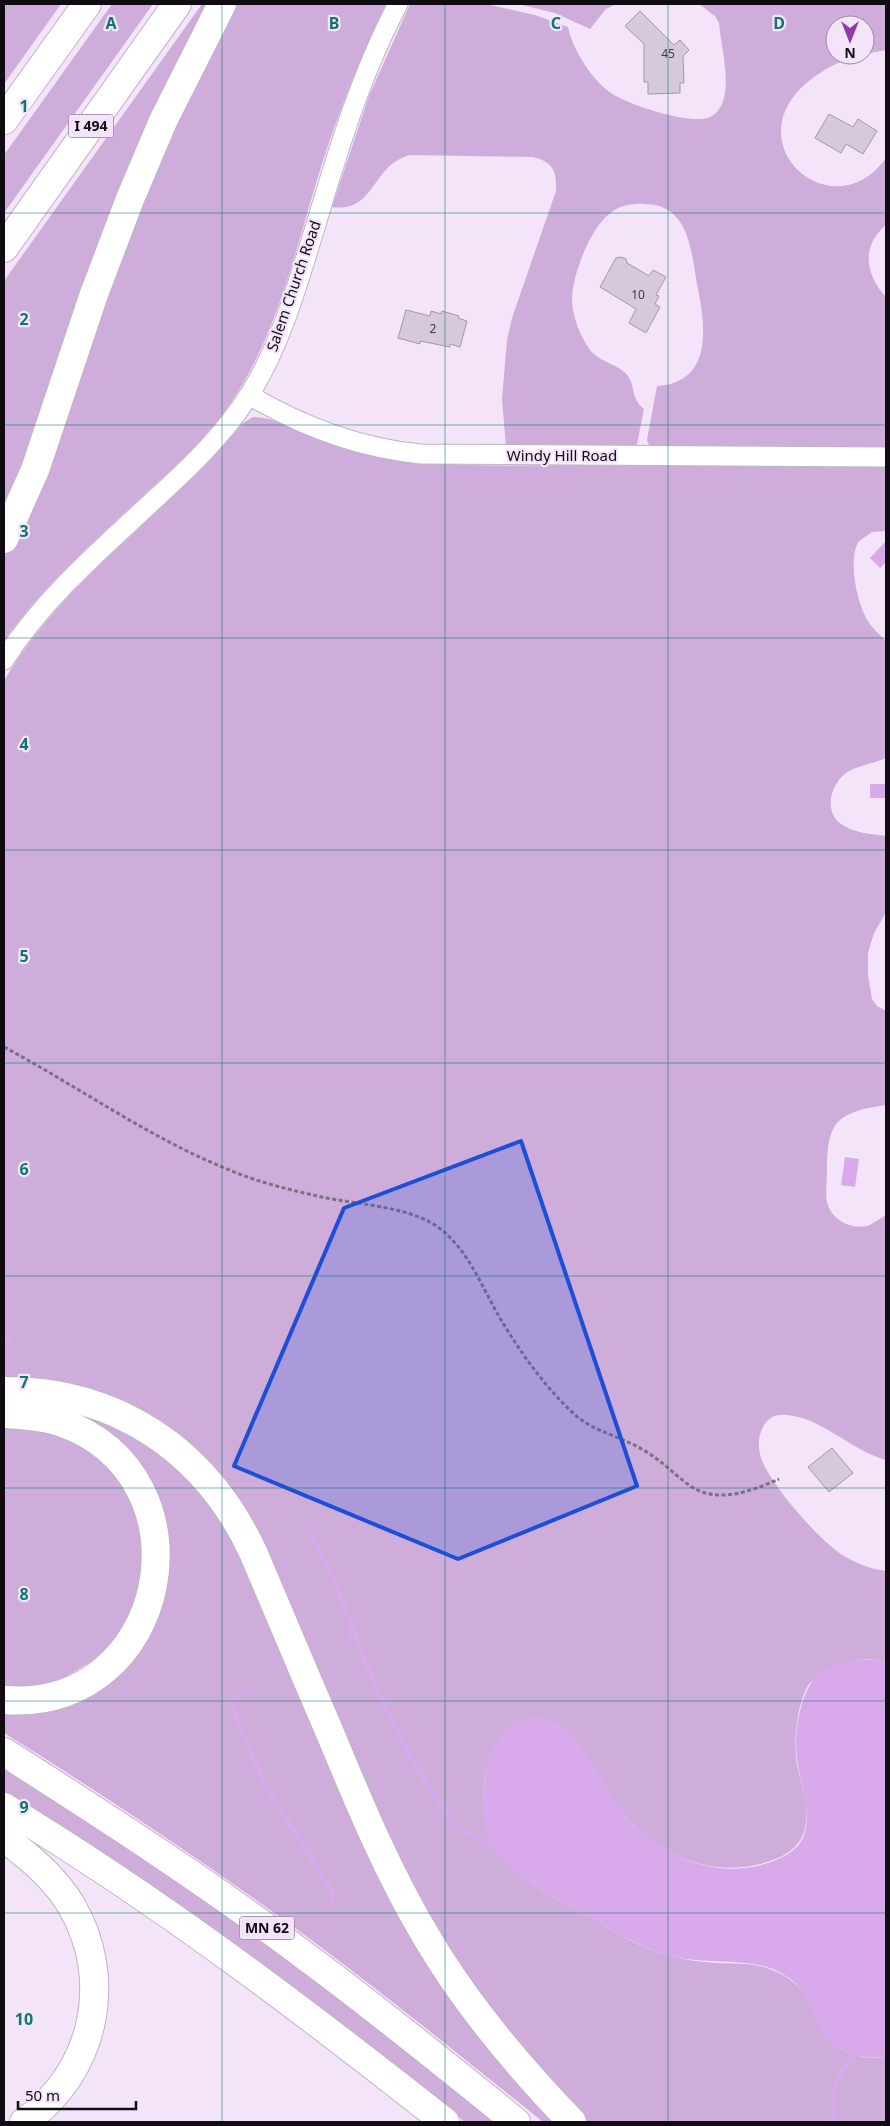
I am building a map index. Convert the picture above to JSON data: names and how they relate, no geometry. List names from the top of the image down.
{
  "streets": {
    "highway": ["I 494", "MN 62"],
    "street": ["Salem Church Road", "Windy Hill Road"]
  },
  "crossings": [
    ["Salem Church Road", "Windy Hill Road"]
  ],
  "house_numbers": ["45", "10", "2"],
  "scale_bar": "50 m",
  "north": "bottom",
  "grid": {
    "columns": [
      "A",
      "B",
      "C",
      "D"
    ],
    "rows": [
      "1",
      "2",
      "3",
      "4",
      "5",
      "6",
      "7",
      "8",
      "9",
      "10"
    ]
  }
}
